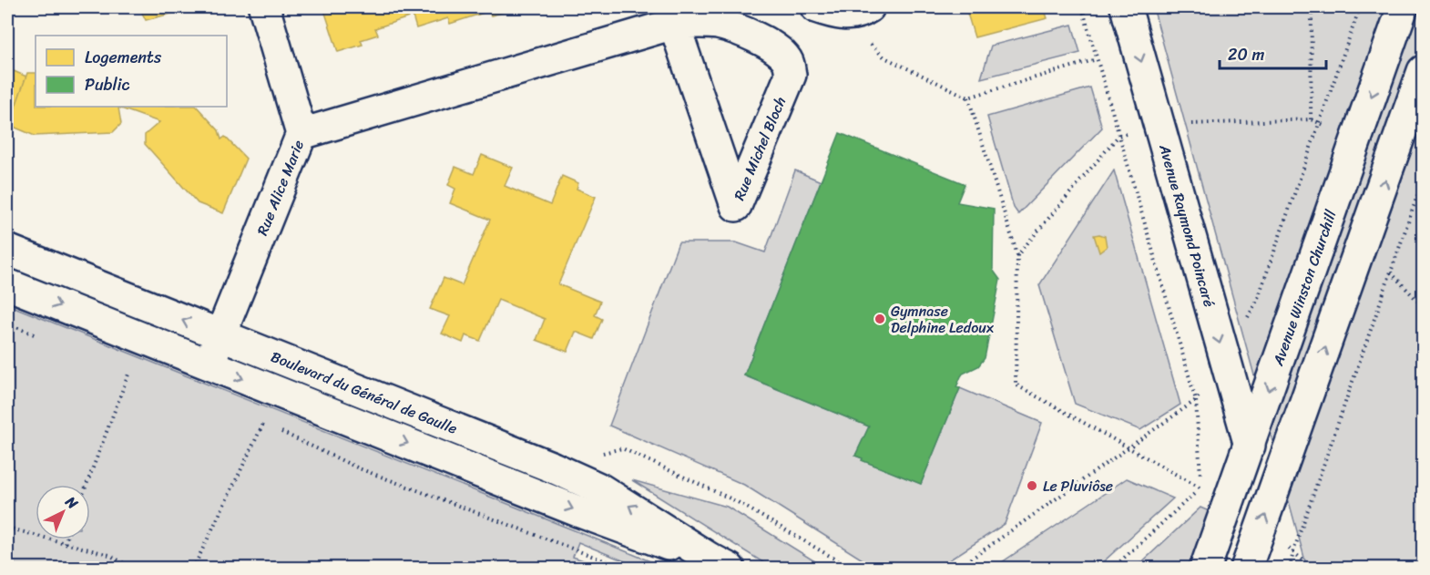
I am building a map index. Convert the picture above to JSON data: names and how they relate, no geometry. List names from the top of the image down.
{
  "streets": {
    "street": [
      "Rue Michel Bloch",
      "Rue Alice Marie",
      "Avenue Raymond Poincaré",
      "Avenue Winston Churchill",
      "Boulevard du Général de Gaulle"
    ]
  },
  "crossings": [
    ["Rue Michel Bloch", "Rue Alice Marie"],
    ["Rue Alice Marie", "Boulevard du Général de Gaulle"],
    ["Avenue Raymond Poincaré", "Avenue Winston Churchill"]
  ],
  "one_way": ["Avenue Raymond Poincaré"],
  "places": ["Gymnase Delphine Ledoux", "Le Pluviôse"],
  "legend": ["Logements", "Public"],
  "scale_bar": "20 m",
  "north": "top right"
}
